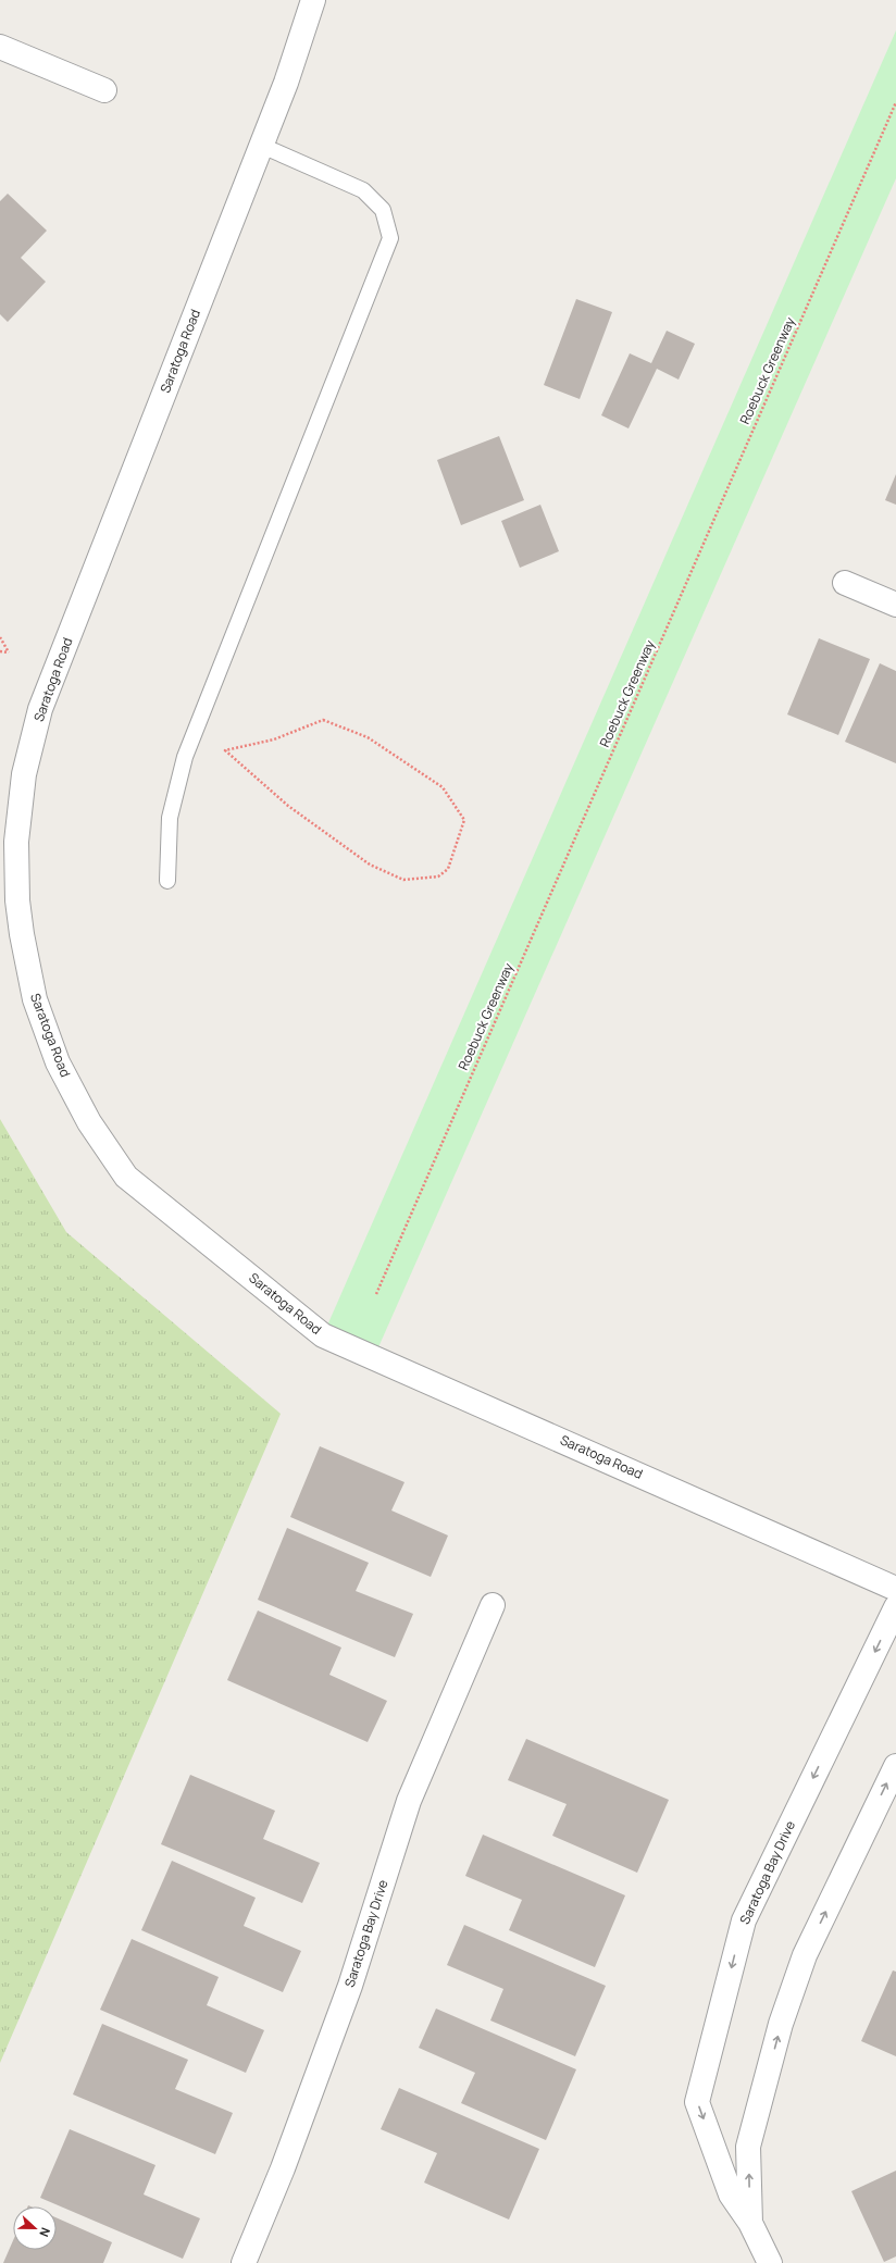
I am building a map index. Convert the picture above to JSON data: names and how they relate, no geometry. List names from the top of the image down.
{
  "streets": {
    "street": ["Saratoga Road", "Saratoga Bay Drive"],
    "path": ["Roebuck Greenway"]
  },
  "north": "right"
}
